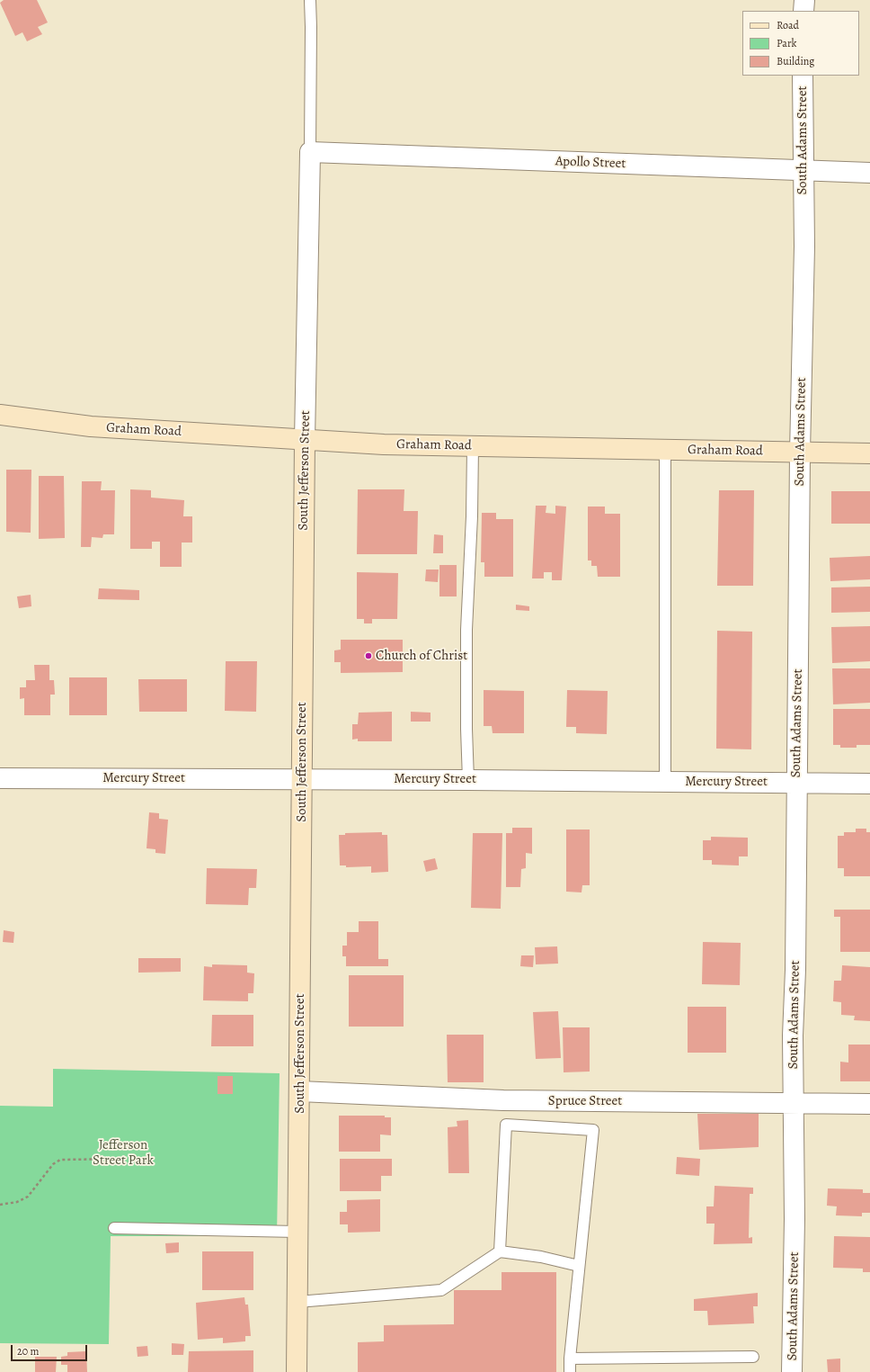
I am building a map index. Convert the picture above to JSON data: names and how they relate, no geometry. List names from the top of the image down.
{
  "streets": {
    "street": [
      "South Adams Street",
      "Apollo Street",
      "Graham Road",
      "South Jefferson Street",
      "Mercury Street",
      "Spruce Street"
    ]
  },
  "crossings": [
    ["South Adams Street", "Apollo Street"],
    ["South Adams Street", "Graham Road"],
    ["South Adams Street", "Mercury Street"],
    ["South Adams Street", "Spruce Street"],
    ["Apollo Street", "South Jefferson Street"],
    ["Graham Road", "South Jefferson Street"],
    ["South Jefferson Street", "Mercury Street"],
    ["South Jefferson Street", "Spruce Street"]
  ],
  "parks": ["Jefferson Street Park"],
  "places": ["Church of Christ"],
  "legend": ["Road", "Park", "Building"],
  "scale_bar": "20 m"
}
